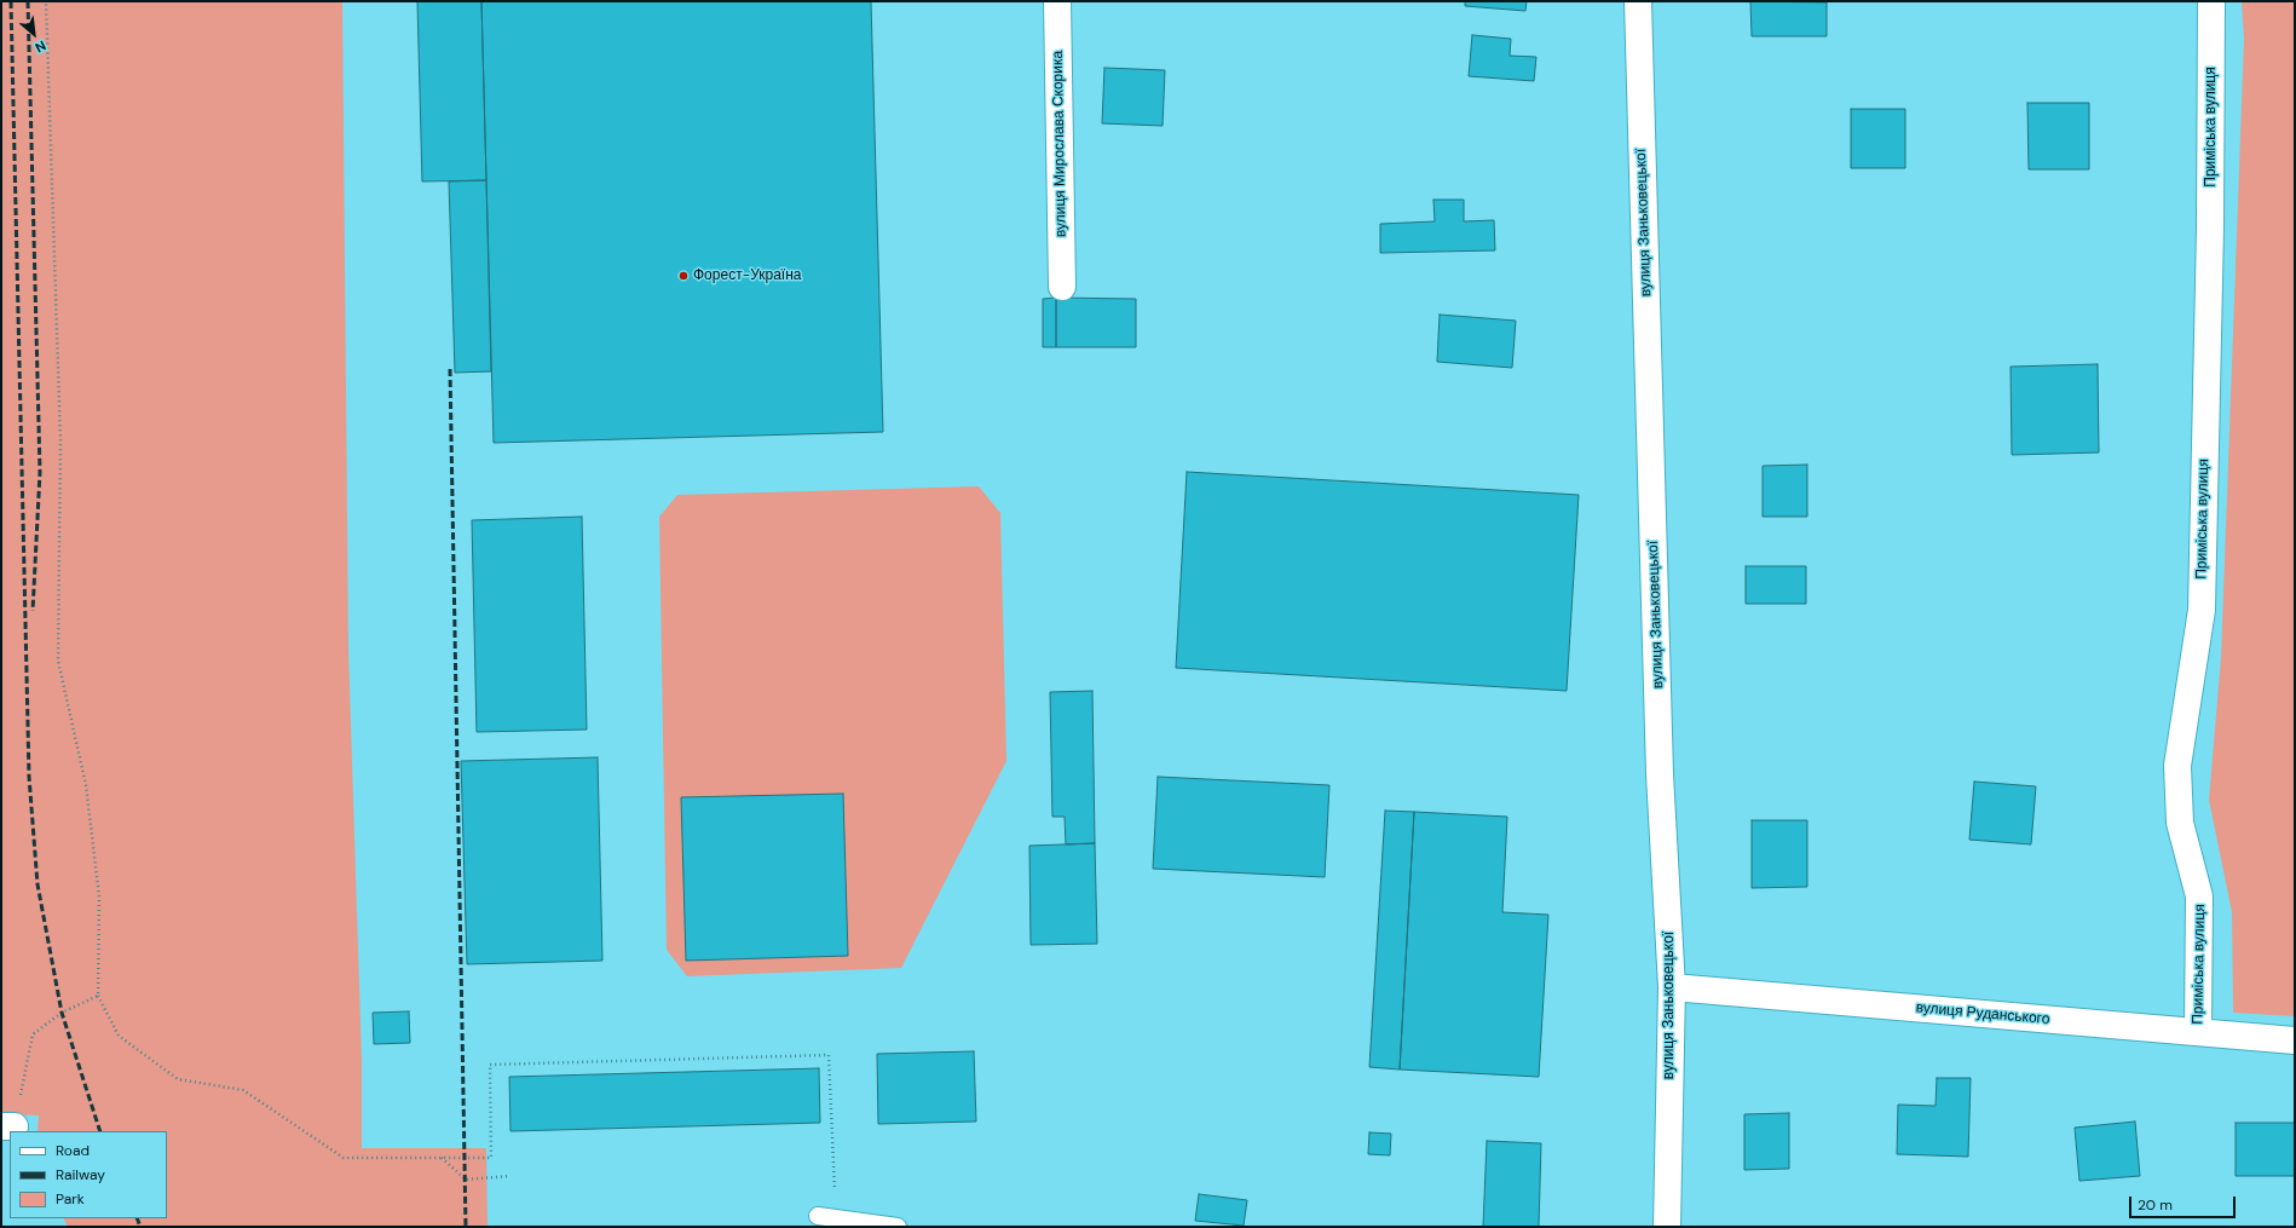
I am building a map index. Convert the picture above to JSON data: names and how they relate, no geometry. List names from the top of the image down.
{
  "streets": {
    "street": [
      "Приміська вулиця",
      "вулиця Мирослава Скорика",
      "вулиця Заньковецької",
      "вулиця Руданського"
    ]
  },
  "crossings": [
    ["Приміська вулиця", "вулиця Руданського"],
    ["вулиця Заньковецької", "вулиця Руданського"]
  ],
  "places": ["Форест-Україна"],
  "legend": ["Road", "Railway", "Park"],
  "scale_bar": "20 m",
  "north": "bottom right"
}
